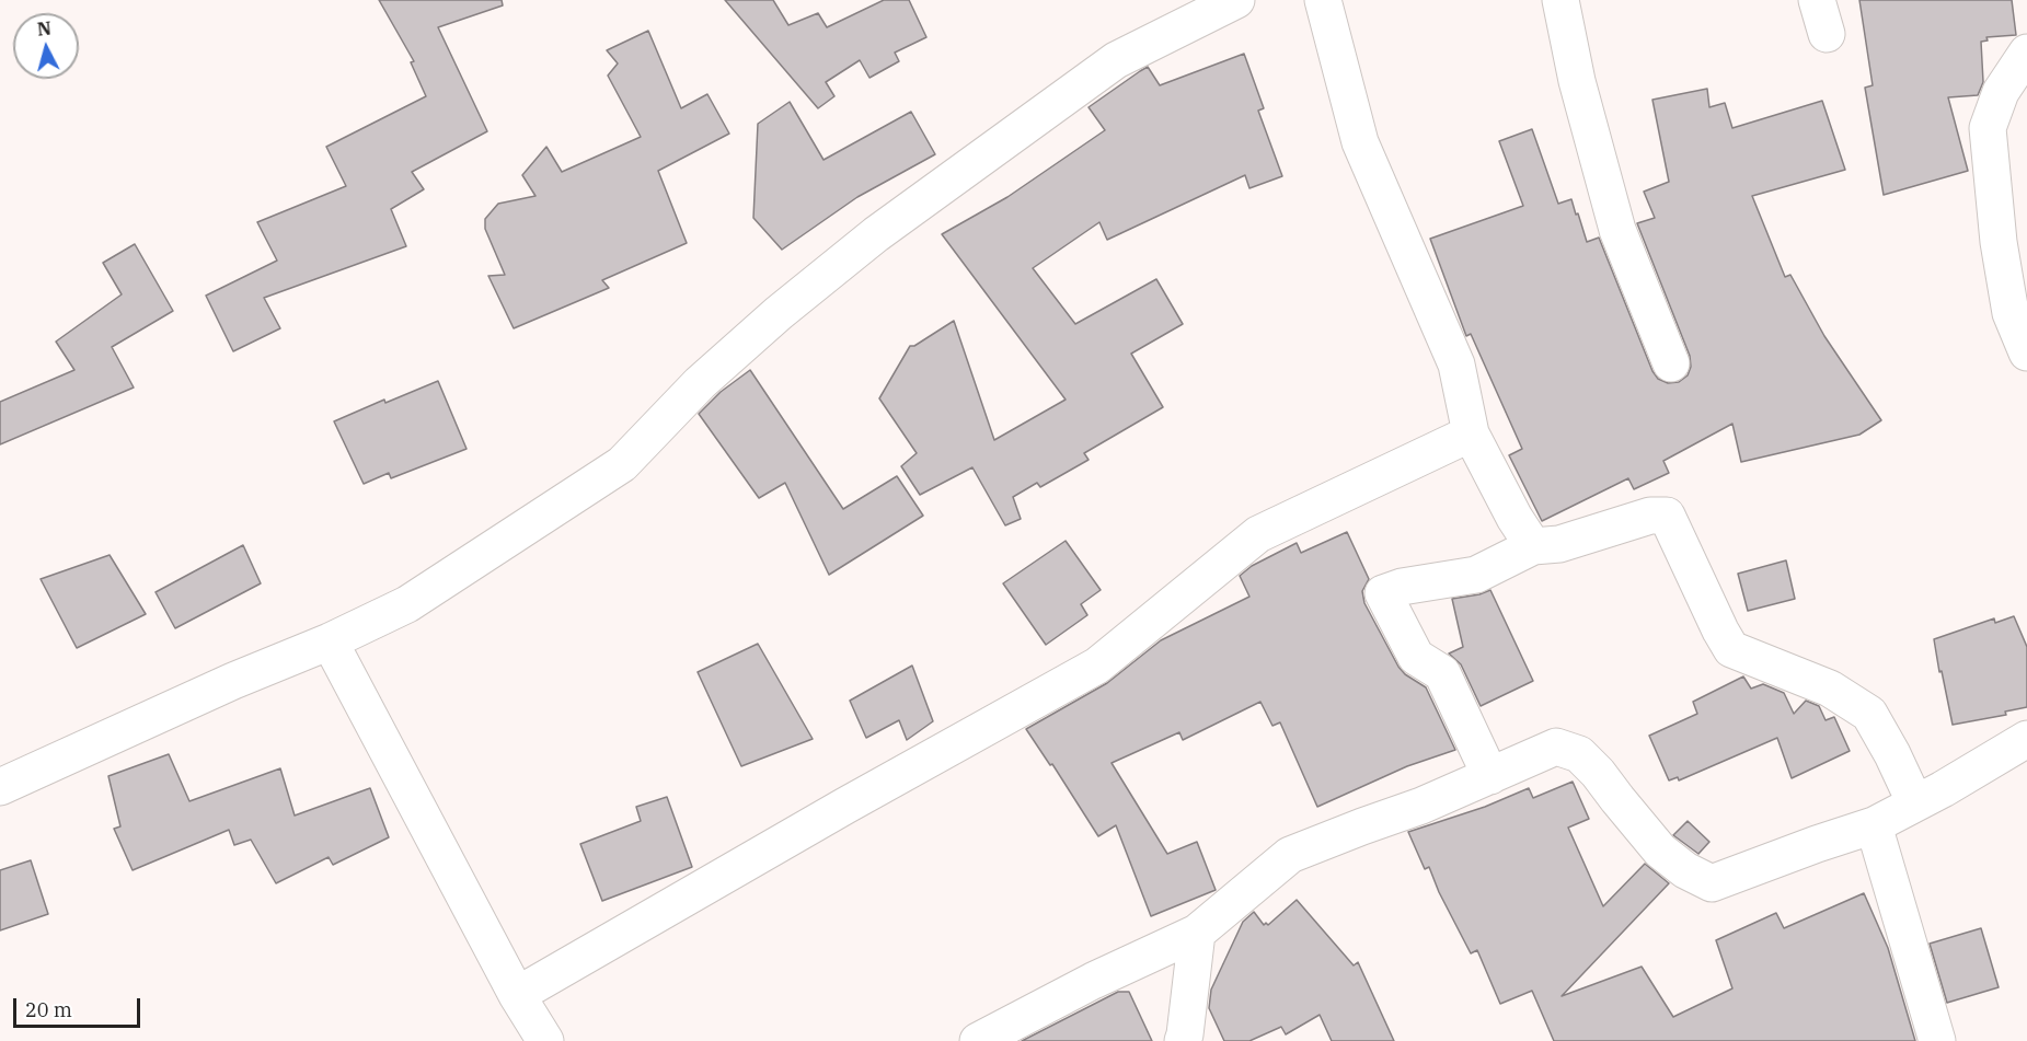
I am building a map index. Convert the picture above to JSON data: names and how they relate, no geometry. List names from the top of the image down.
{
  "scale_bar": "20 m",
  "north": "top"
}
